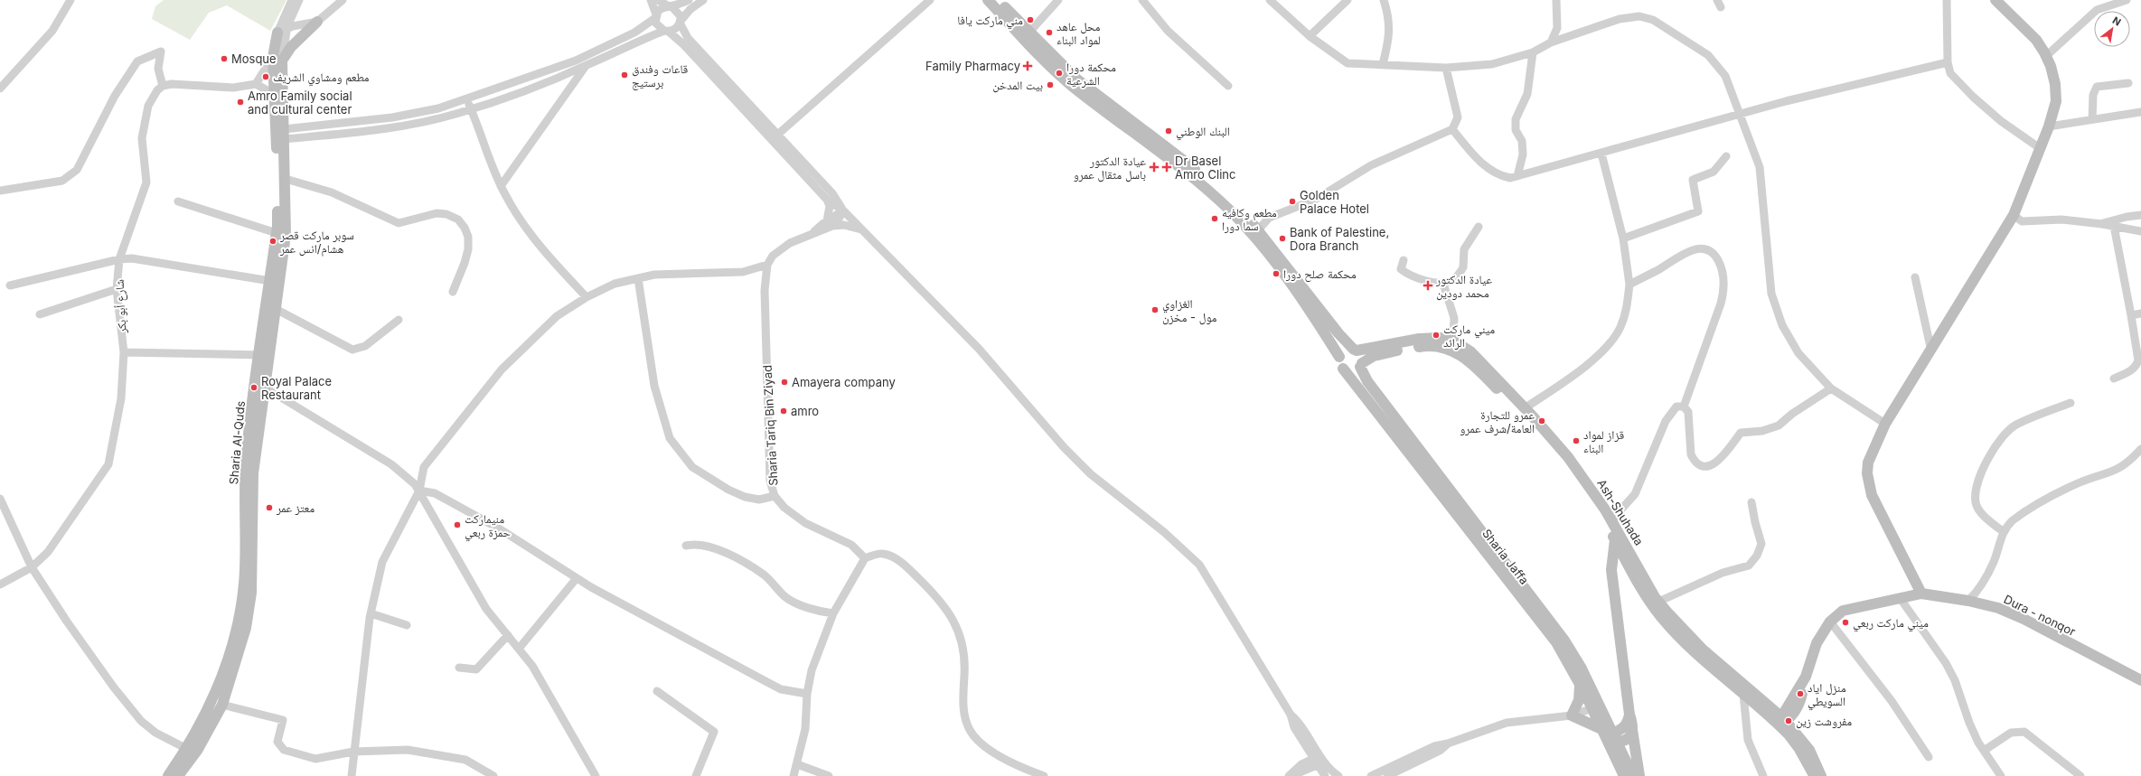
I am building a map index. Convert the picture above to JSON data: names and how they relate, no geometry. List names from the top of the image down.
{
  "streets": {
    "street": [
      "شارع أبو بكر",
      "Sharia Tariq Bin Ziyad",
      "Sharia Al-Quds",
      "Ash-Shuhada",
      "Sharia Jaffa",
      "Dura - nonqor"
    ]
  },
  "crossings": [
    ["Ash-Shuhada", "Sharia Jaffa"]
  ],
  "places": {
    "other": [
      "مني ماركت يافا",
      "محل عاهد لمواد البناء",
      "Mosque",
      "محكمة دورا الشرعية",
      "قاعات وفندق برستيج",
      "مطعم ومشاوي الشريف",
      "بيت المدخن",
      "Amro Family social and cultural center",
      "البنك الوطني",
      "Golden Palace Hotel",
      "مطعم وكافيه سما دورا",
      "Bank of Palestine, Dora Branch",
      "سوبر ماركت قصر هشام/انس عمر",
      "محكمة صلح دورا",
      "الغزاوي مول - مخزن",
      "ميني ماركت الرائد",
      "Amayera company",
      "Royal Palace Restaurant",
      "amro",
      "عمرو للتجارة العامة/شرف عمرو",
      "قزاز لمواد البناء",
      "معتز عمر",
      "منيماركت حمزة ربعي",
      "ميني ماركت ربعي",
      "منزل اياد السويطي",
      "مفروشت زين"
    ],
    "health": [
      "Family Pharmacy",
      "عيادة الدكتور باسل مثقال عمرو",
      "Dr Basel Amro Clinc",
      "عيادة الدكتور محمد دودين"
    ]
  },
  "north": "top right"
}
